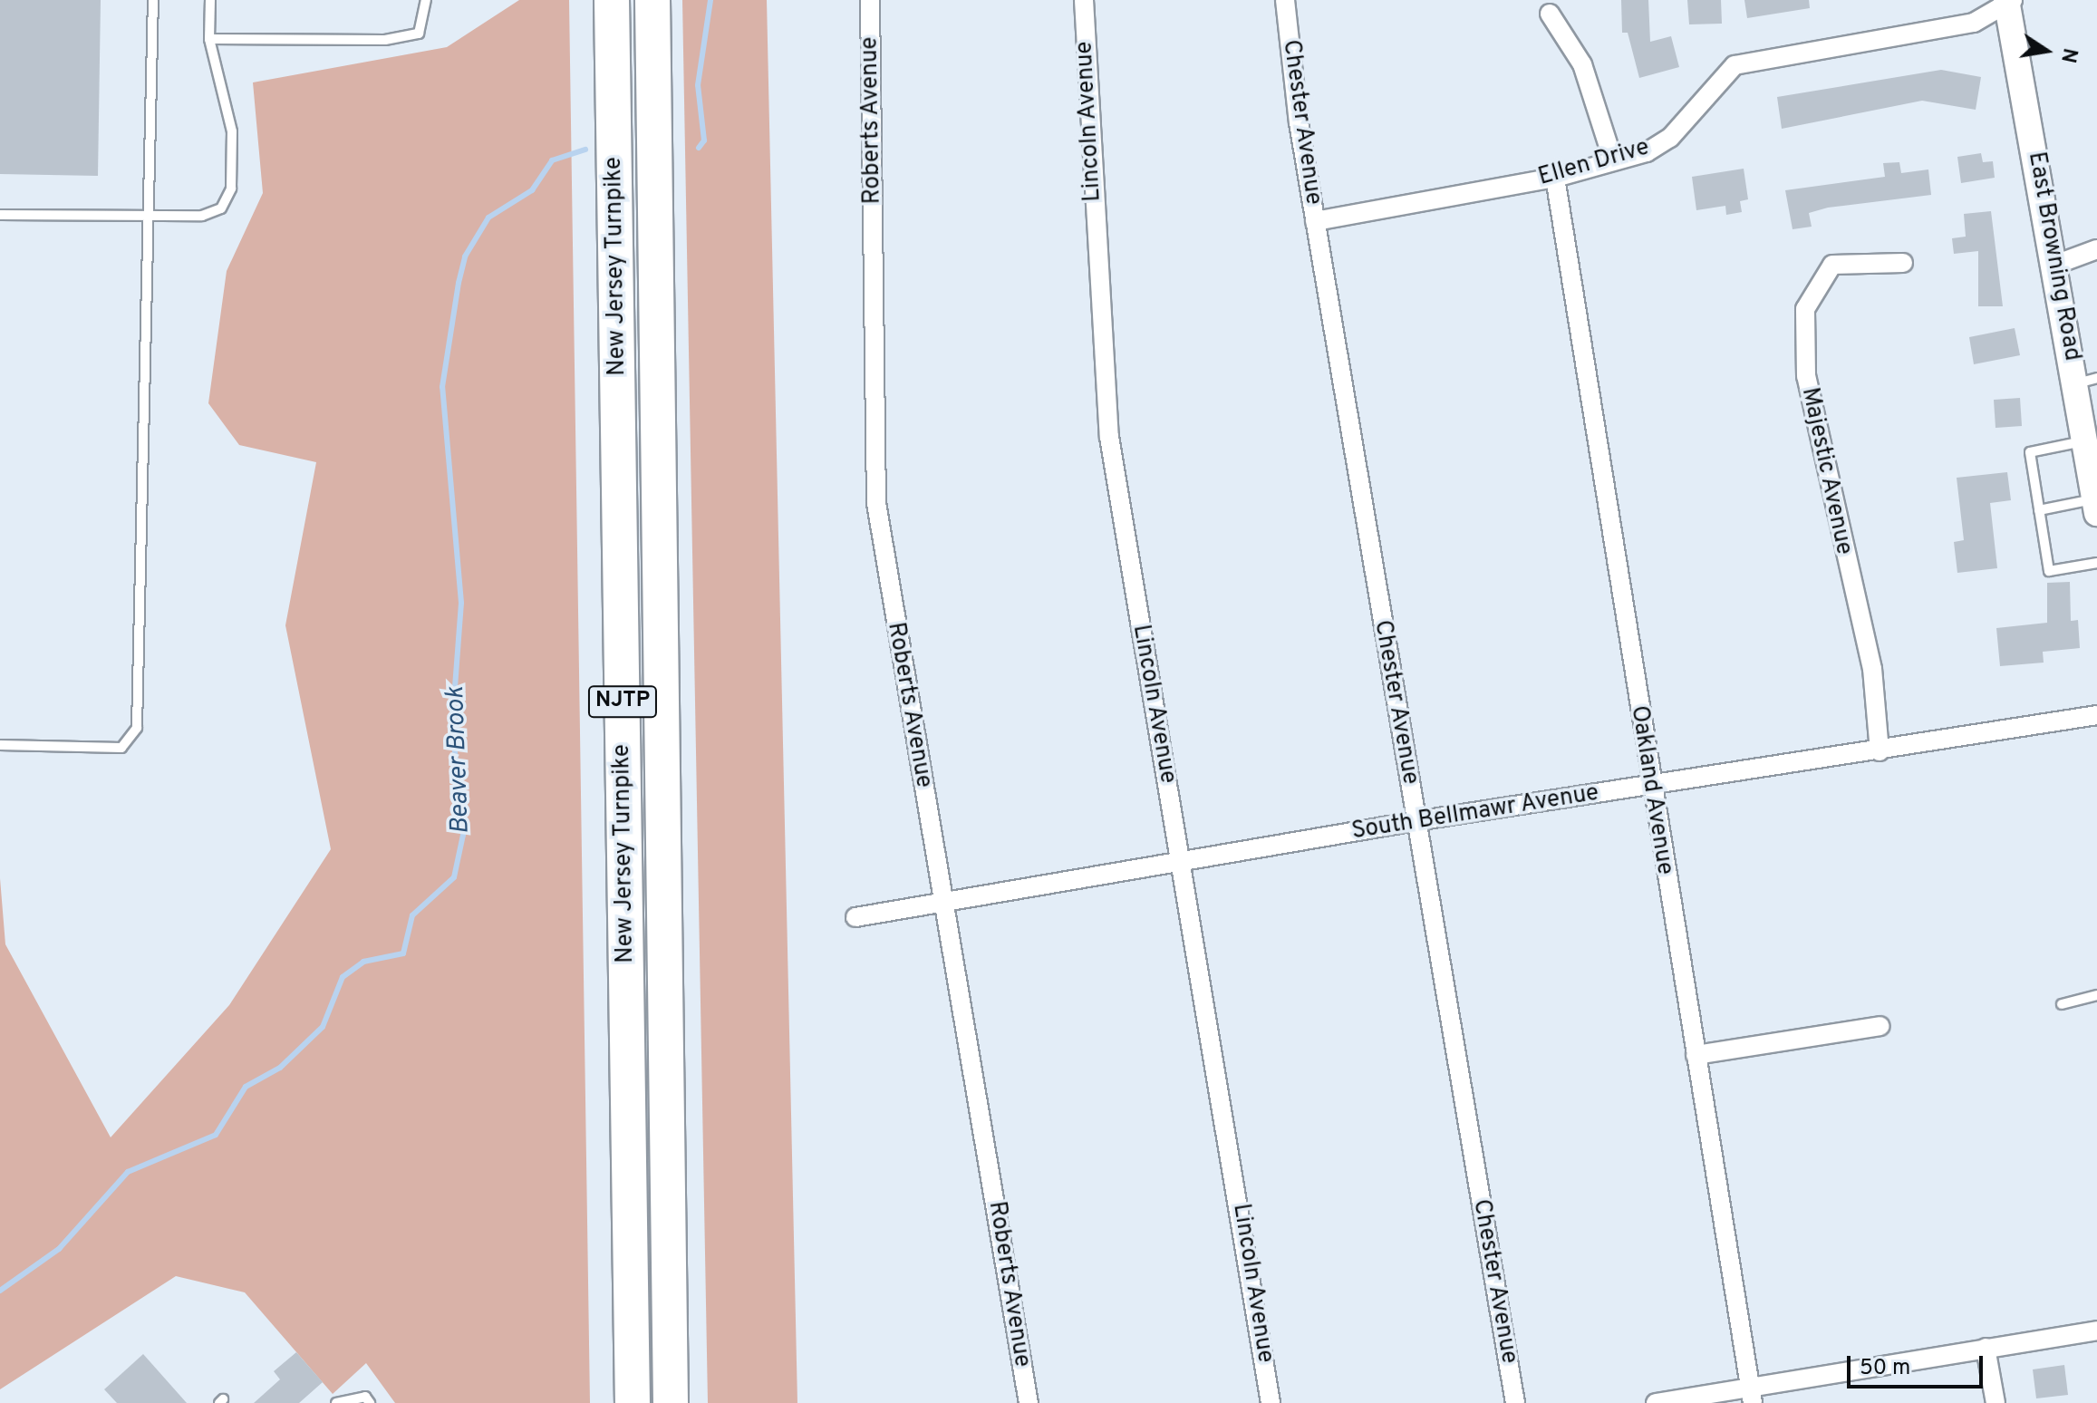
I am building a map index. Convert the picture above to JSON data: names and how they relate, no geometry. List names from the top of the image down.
{
  "streets": {
    "highway": ["New Jersey Turnpike", "NJTP"],
    "main road": ["East Browning Road"],
    "street": [
      "Roberts Avenue",
      "Lincoln Avenue",
      "Chester Avenue",
      "Ellen Drive",
      "Majestic Avenue",
      "Oakland Avenue",
      "South Bellmawr Avenue"
    ]
  },
  "crossings": [
    ["Roberts Avenue", "South Bellmawr Avenue"],
    ["Lincoln Avenue", "South Bellmawr Avenue"],
    ["Chester Avenue", "Ellen Drive"],
    ["Chester Avenue", "South Bellmawr Avenue"],
    ["Ellen Drive", "East Browning Road"],
    ["Ellen Drive", "Oakland Avenue"],
    ["Majestic Avenue", "South Bellmawr Avenue"],
    ["Oakland Avenue", "South Bellmawr Avenue"]
  ],
  "water": ["Beaver Brook"],
  "scale_bar": "50 m",
  "north": "right"
}
